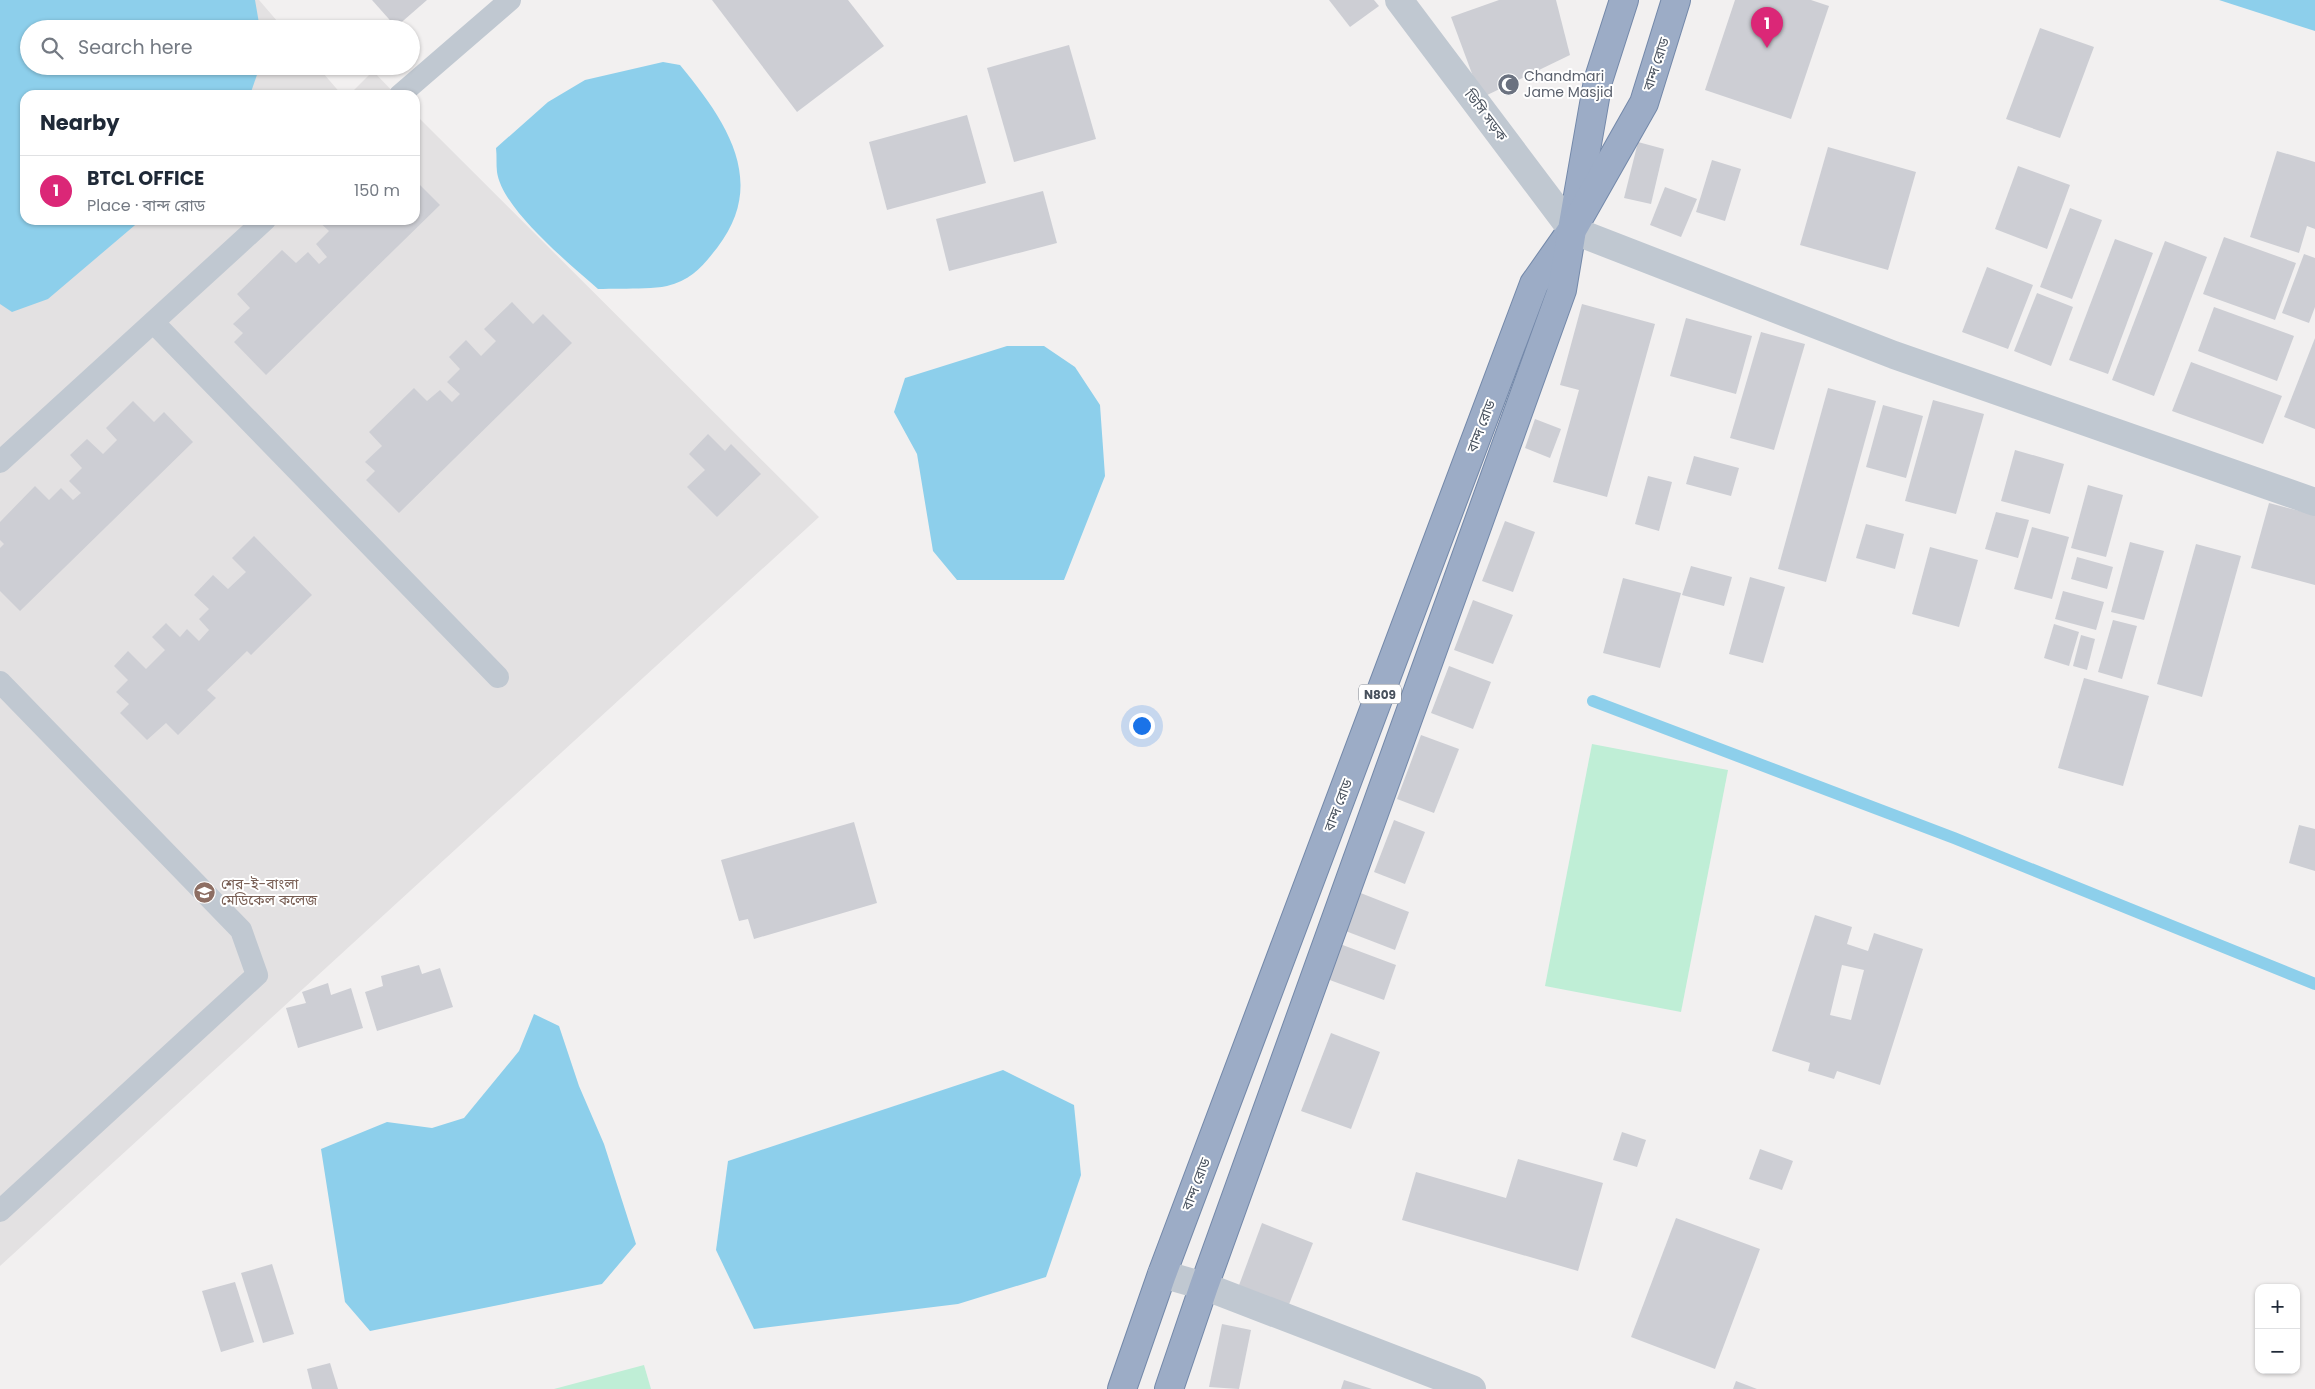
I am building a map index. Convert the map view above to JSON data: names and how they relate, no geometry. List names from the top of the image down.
{
  "streets": {
    "highway": ["বান্দ রোড", "N809"],
    "street": ["ডিসি সড়ক"]
  },
  "crossings": [
    ["বান্দ রোড", "ডিসি সড়ক"]
  ],
  "places": {
    "mosque": ["Chandmari Jame Masjid"],
    "school or university": ["শের-ই-বাংলা মেডিকেল কলেজ"]
  },
  "page": {
    "pins": "1",
    "search": "Search here",
    "heading": "Nearby",
    "list": [
      {
        "mark": "1",
        "name": "BTCL OFFICE",
        "note": "Place · বান্দ রোড",
        "value": "150 m"
      }
    ],
    "map_buttons": ["+", "−"]
  }
}
